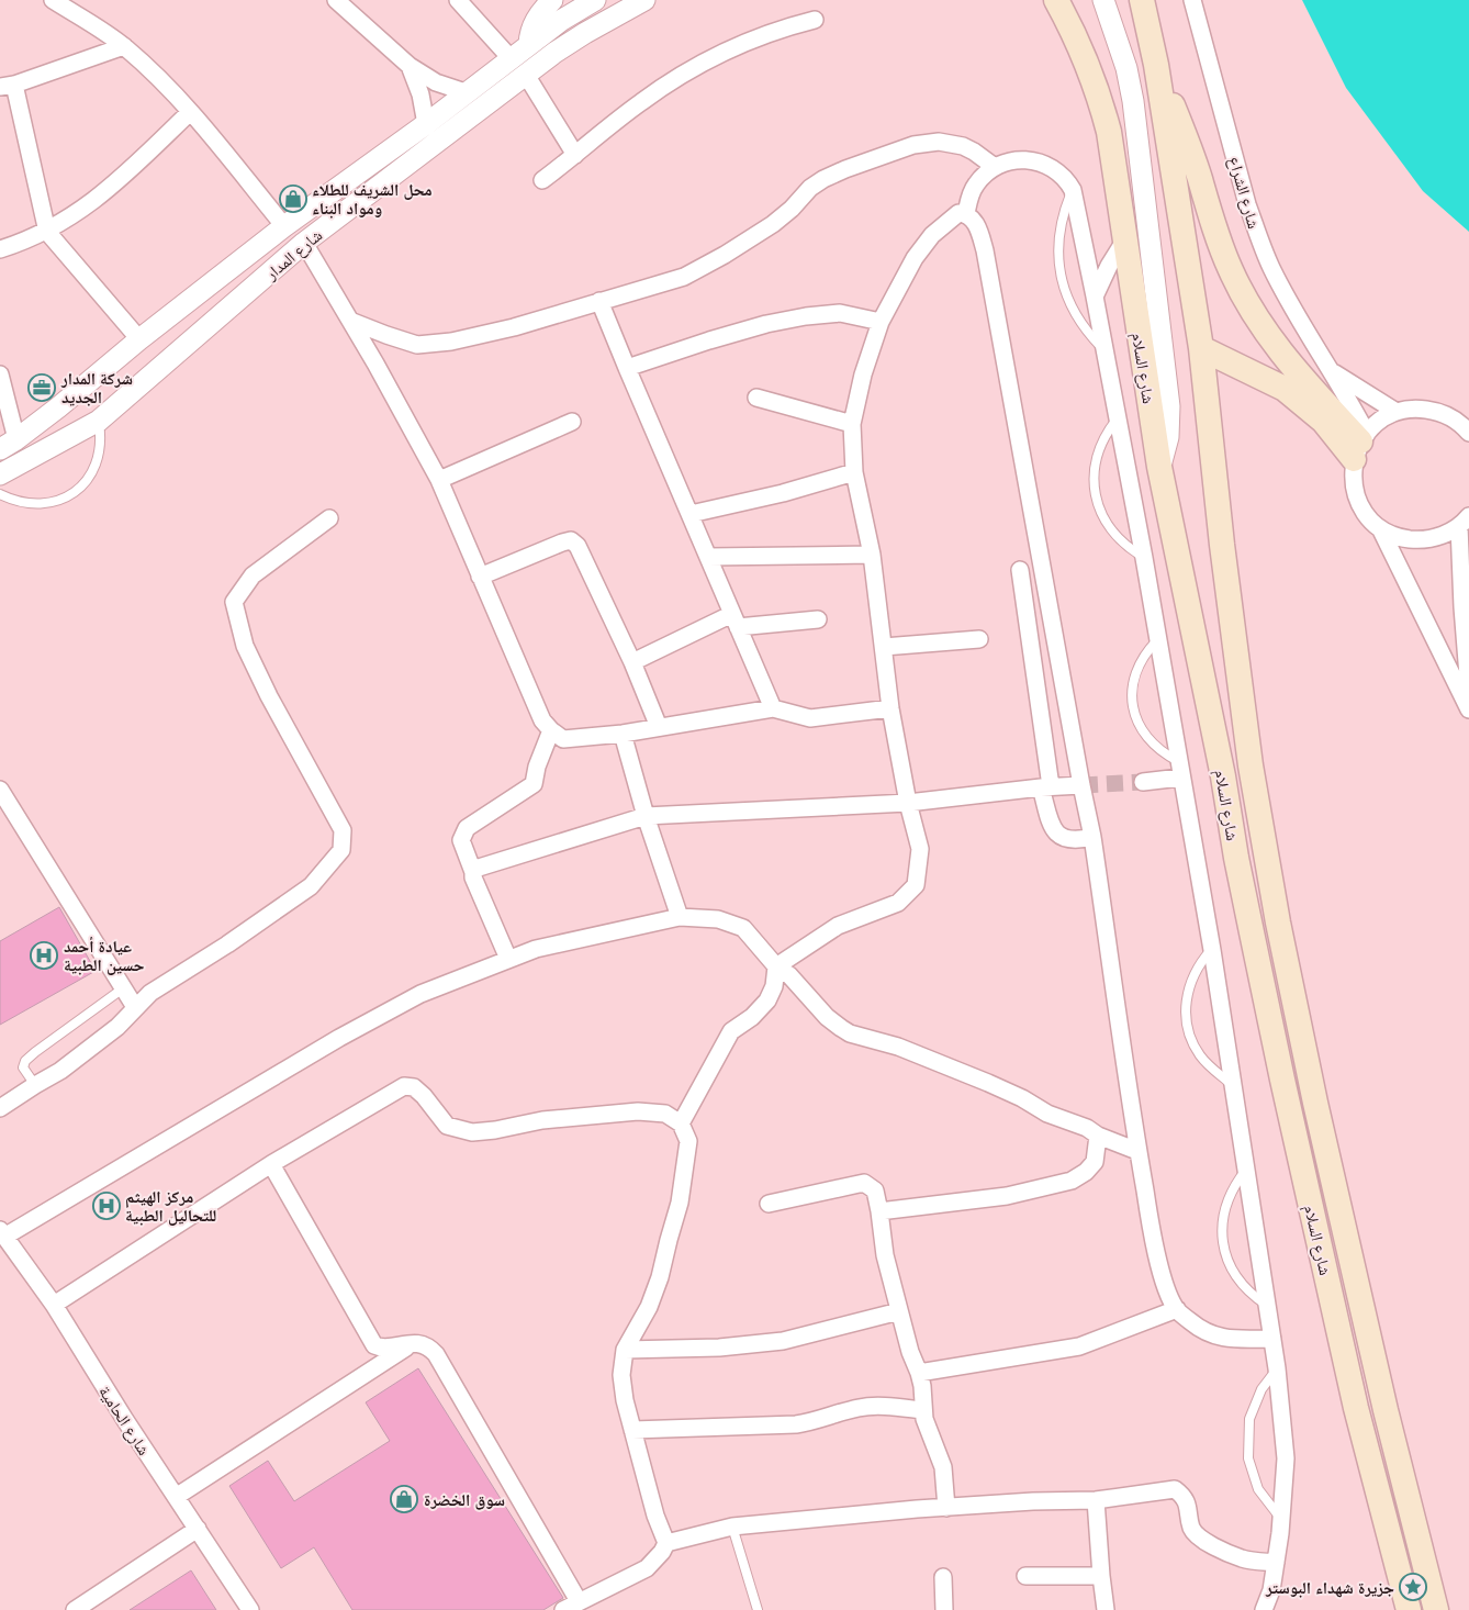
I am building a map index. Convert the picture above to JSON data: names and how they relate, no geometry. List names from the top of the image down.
{
  "streets": {
    "main road": ["شارع السلام"],
    "street": ["شارع الشراع", "شارع المدار", "شارع الحامية"]
  },
  "places": {
    "shop": ["محل الشريف للطلاء ومواد البناء", "سوق الخضرة"],
    "office": ["شركة المدار الجديد"],
    "hospital": ["عيادة أحمد حسين الطبية", "مركز الهيثم للتحاليل الطبية"],
    "place": ["جزيرة شهداﺀ البوستر"]
  }
}
